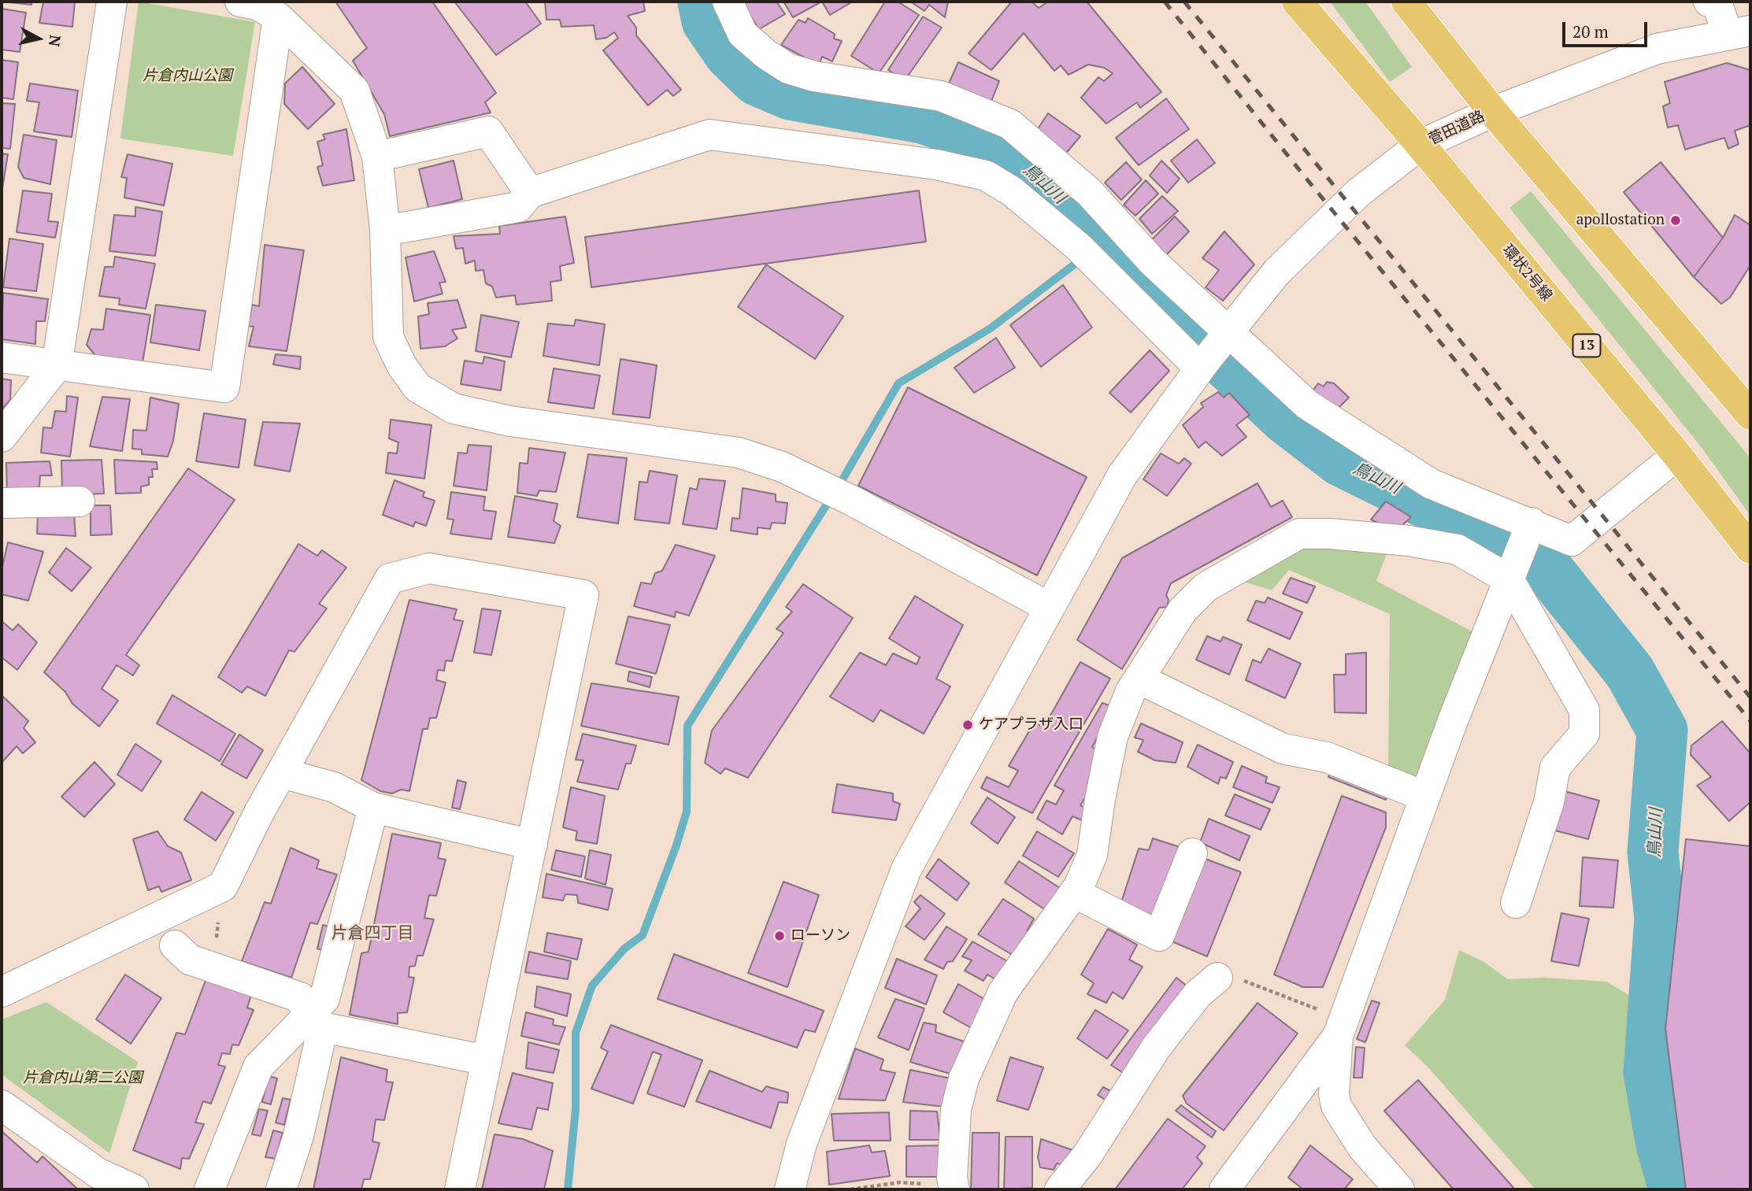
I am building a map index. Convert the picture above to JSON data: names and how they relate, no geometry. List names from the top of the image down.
{
  "streets": {
    "main road": ["環状2号線", "13"],
    "street": ["菅田道路"]
  },
  "crossings": [
    ["菅田道路", "環状2号線"]
  ],
  "districts": ["片倉四丁目"],
  "water": ["鳥山川"],
  "parks": ["片倉内山公園", "片倉内山第二公園"],
  "places": ["apollostation", "ケアプラザ入口", "ローソン"],
  "scale_bar": "20 m",
  "north": "right"
}
